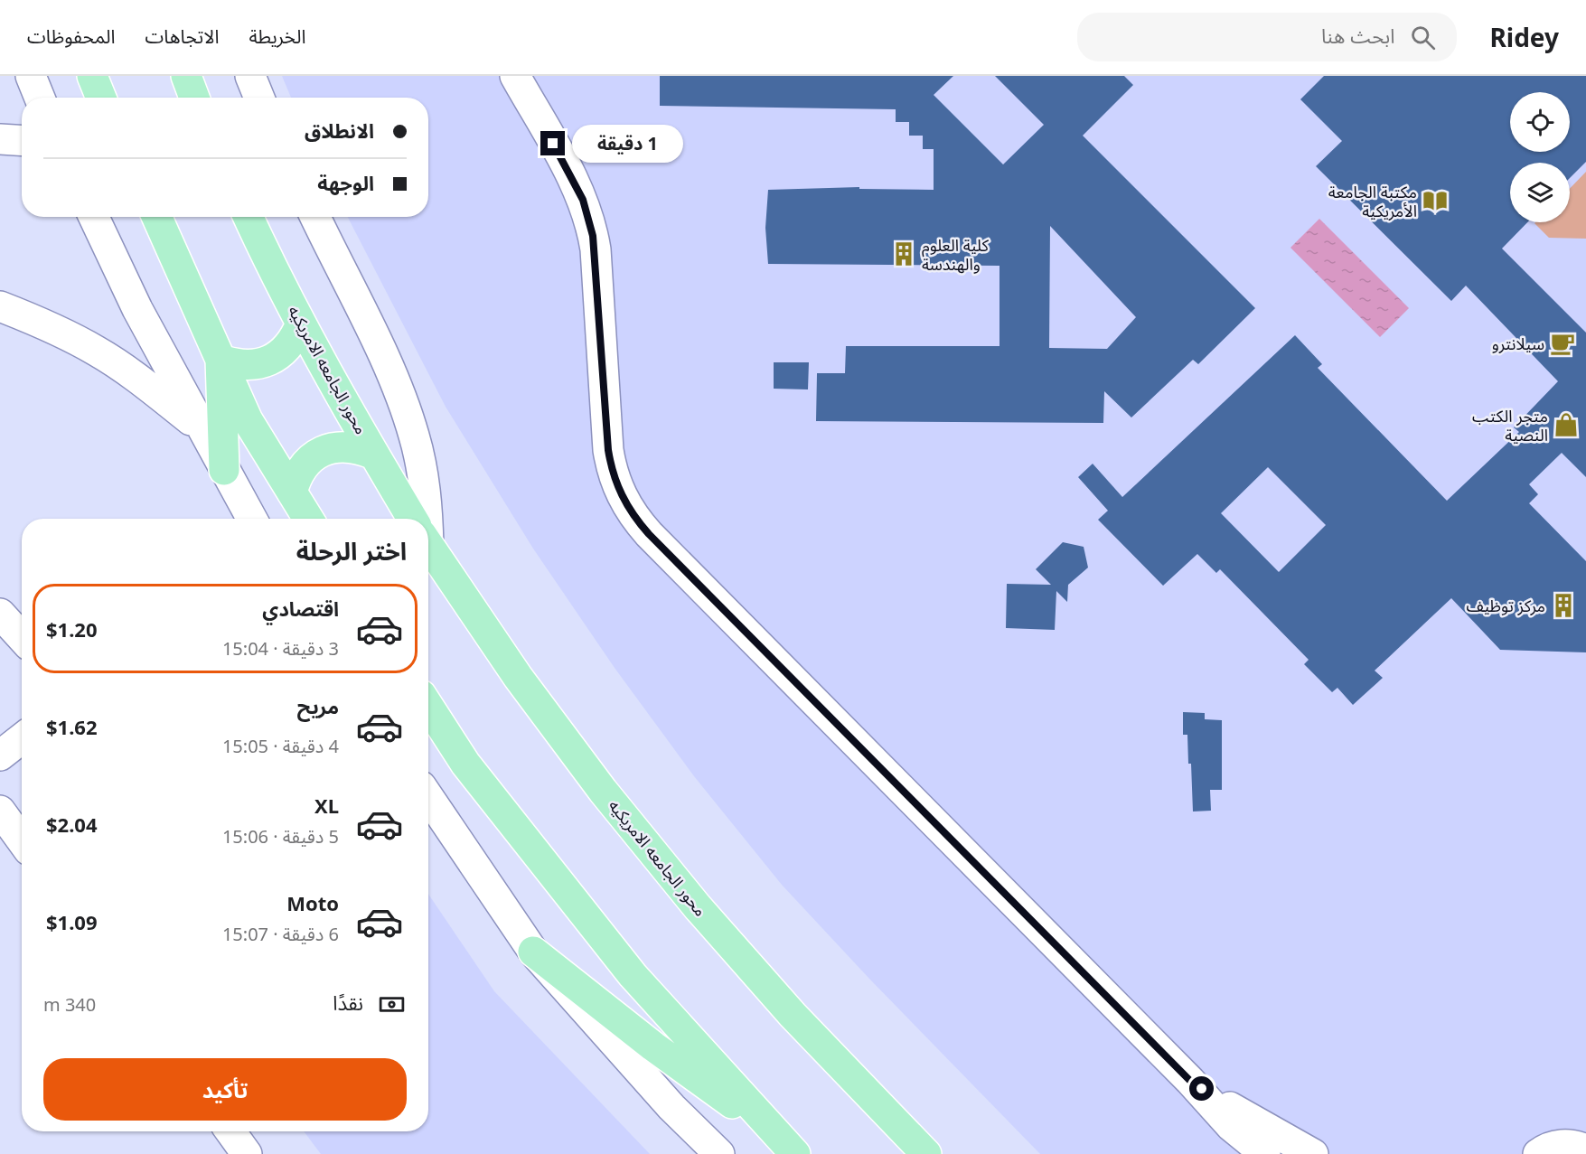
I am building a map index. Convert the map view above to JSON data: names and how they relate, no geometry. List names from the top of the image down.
{
  "streets": {
    "main road": ["محور الجامعه الامريكيه"]
  },
  "places": {
    "library": ["مكتبة الجامعة الأمريكية"],
    "building": ["كلية العلوم والهندسة", "مركز توظيف"],
    "cafe": ["سيلانترو"],
    "shop": ["متجر الكتب النصية"]
  },
  "page": {
    "header": "Ridey",
    "search": "ابحث هنا",
    "nav": ["الخريطة", "الاتجاهات", "المحفوظات"],
    "banner": ["الانطلاق", "الوجهة"],
    "bubble": "1 دقيقة",
    "heading": "اختر الرحلة",
    "list": [
      {
        "name": "اقتصادي",
        "note": "3 دقيقة · 15:04",
        "value": "$1.20"
      },
      {
        "name": "مريح",
        "note": "4 دقيقة · 15:05",
        "value": "$1.62"
      },
      {
        "name": "XL",
        "note": "5 دقيقة · 15:06",
        "value": "$2.04"
      },
      {
        "name": "Moto",
        "note": "6 دقيقة · 15:07",
        "value": "$1.09"
      }
    ],
    "pay": ["نقدًا", "340 m"],
    "buttons": "تأكيد"
  }
}
